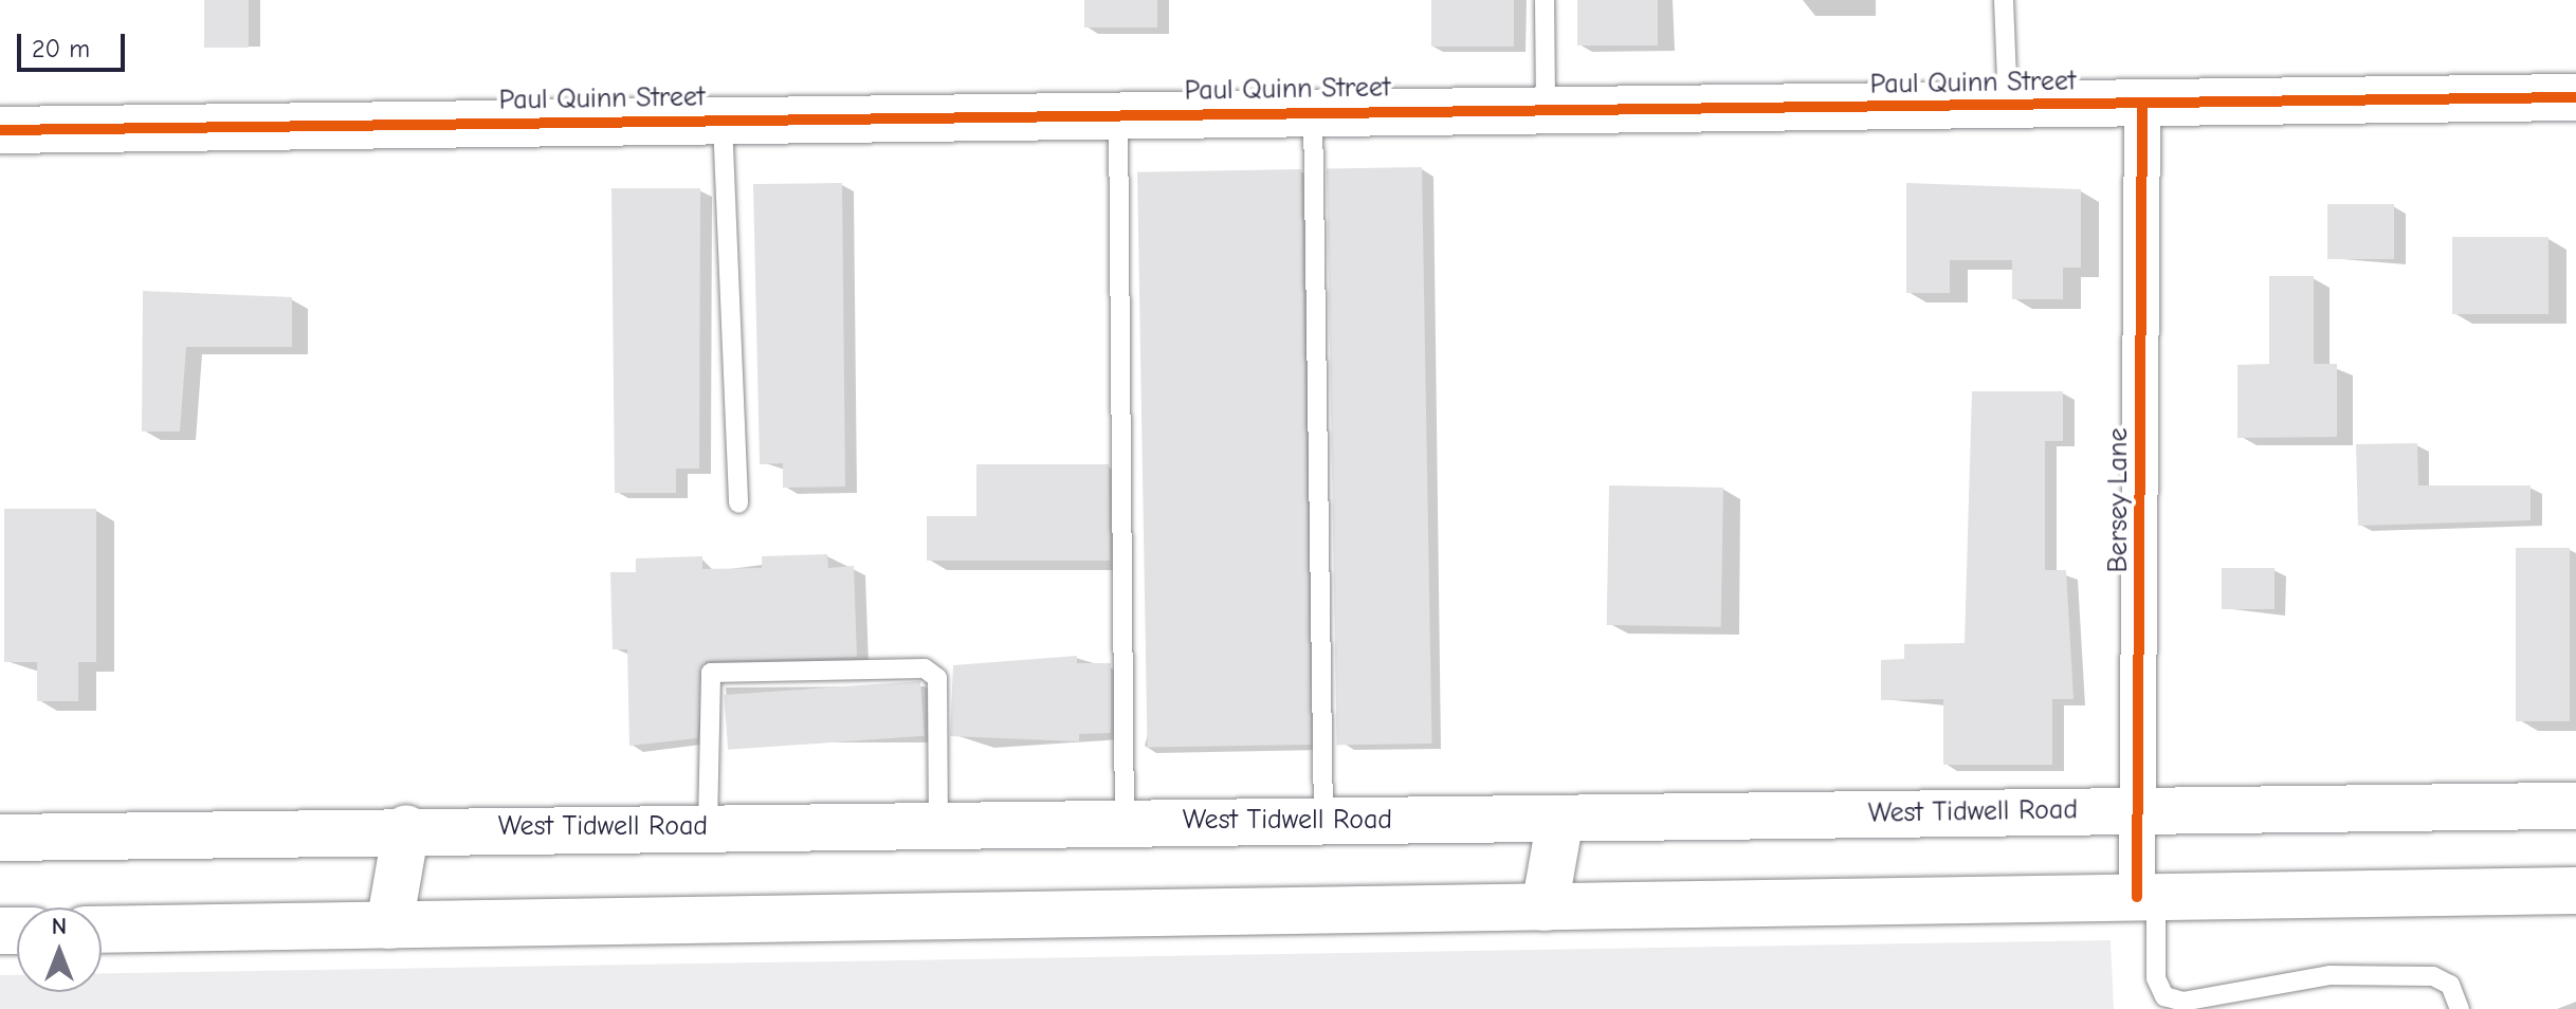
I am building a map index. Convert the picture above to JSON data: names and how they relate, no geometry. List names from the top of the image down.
{
  "streets": {
    "main road": ["Paul Quinn Street", "West Tidwell Road"],
    "street": ["Bersey Lane"]
  },
  "crossings": [
    ["Paul Quinn Street", "Bersey Lane"],
    ["Bersey Lane", "West Tidwell Road"]
  ],
  "scale_bar": "20 m",
  "north": "top"
}
